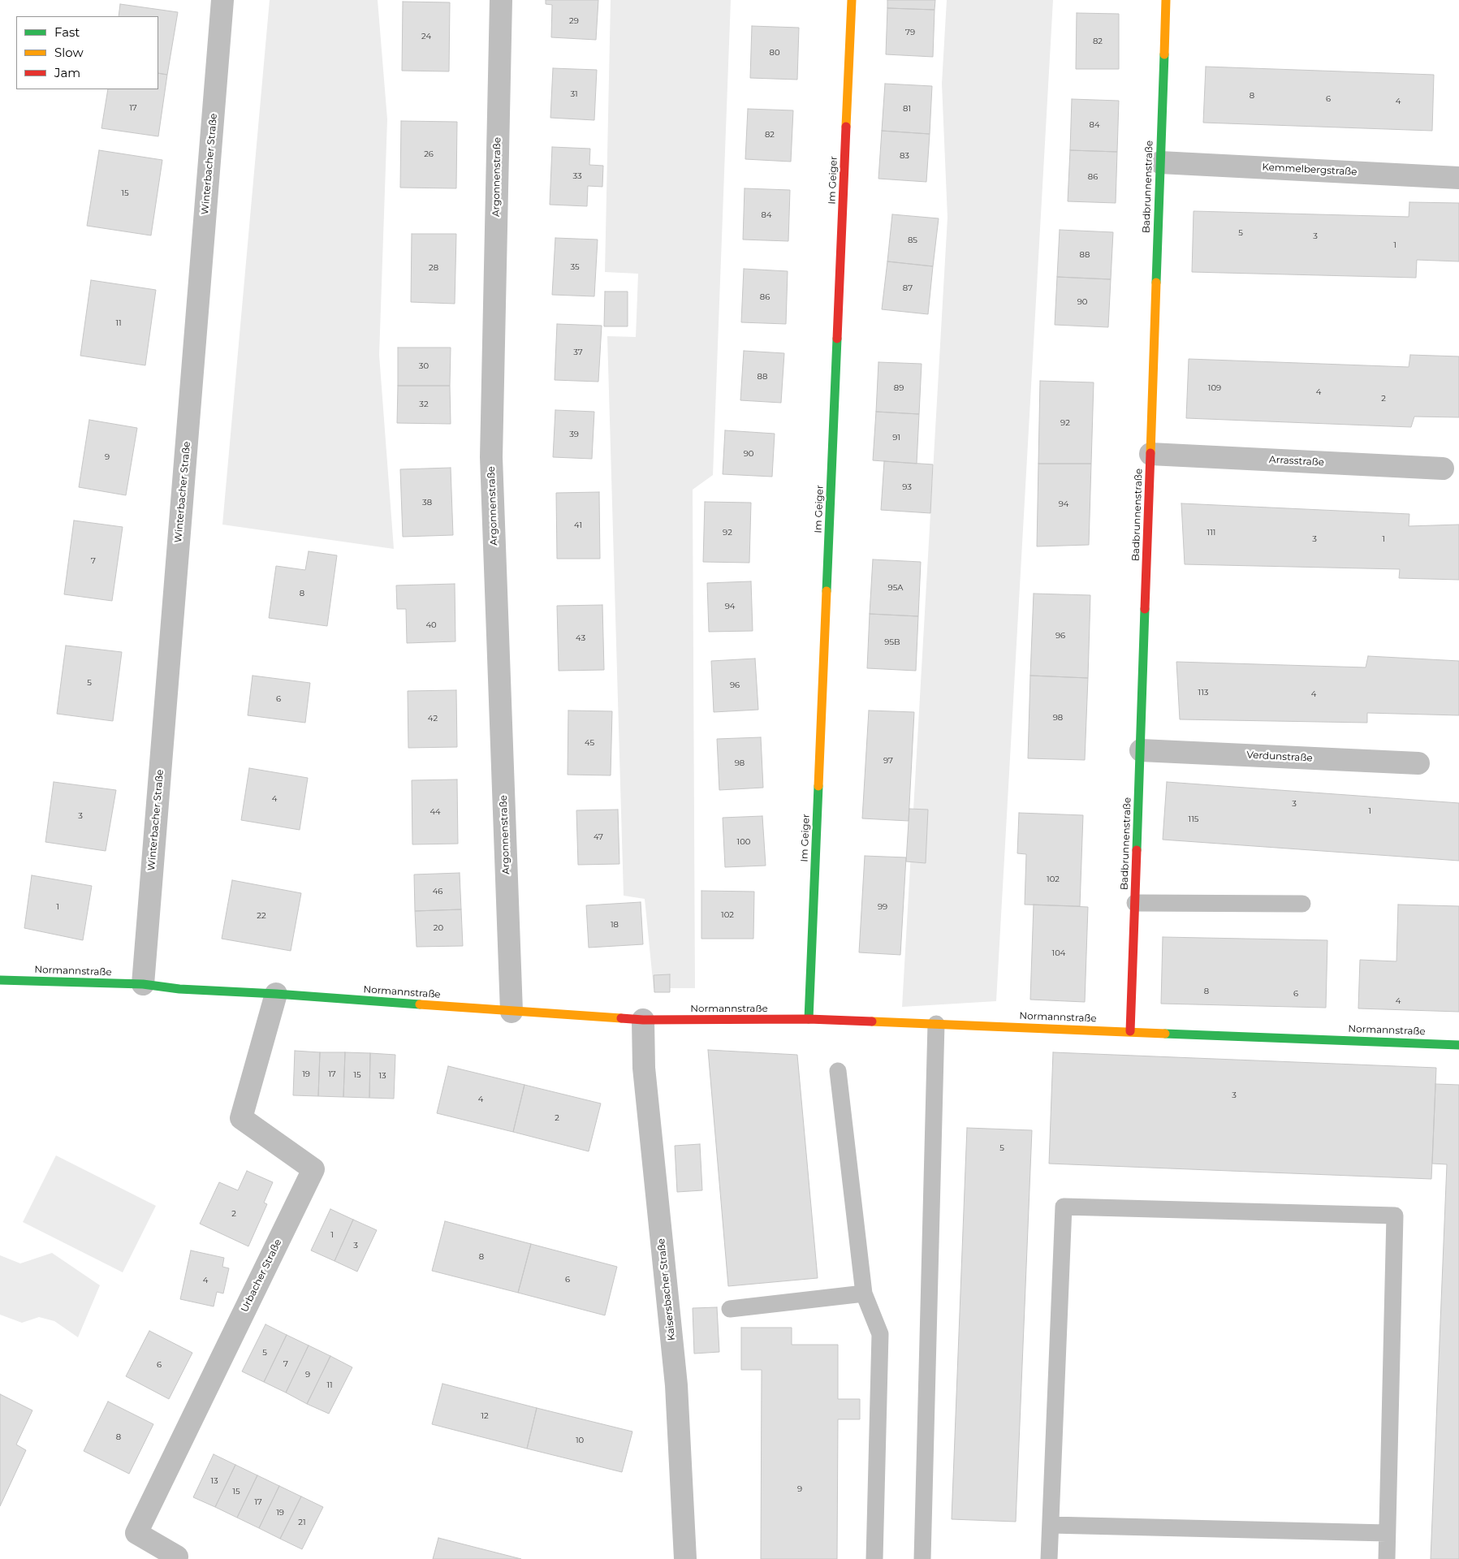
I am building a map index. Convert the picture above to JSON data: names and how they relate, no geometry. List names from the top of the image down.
{
  "streets": {
    "street": [
      "Winterbacher Straße",
      "Kemmelbergstraße",
      "Argonnenstraße",
      "Im Geiger",
      "Badbrunnenstraße",
      "Arrasstraße",
      "Verdunstraße",
      "Normannstraße",
      "Urbacher Straße",
      "Kaisersbacher Straße"
    ]
  },
  "crossings": [
    ["Winterbacher Straße", "Normannstraße"],
    ["Kemmelbergstraße", "Badbrunnenstraße"],
    ["Argonnenstraße", "Normannstraße"],
    ["Im Geiger", "Normannstraße"],
    ["Badbrunnenstraße", "Arrasstraße"],
    ["Badbrunnenstraße", "Verdunstraße"],
    ["Badbrunnenstraße", "Normannstraße"],
    ["Normannstraße", "Urbacher Straße"],
    ["Normannstraße", "Kaisersbacher Straße"]
  ],
  "house_numbers": [
    "29",
    "79",
    "24",
    "82",
    "80",
    "31",
    "8",
    "6",
    "4",
    "17",
    "81",
    "84",
    "82",
    "26",
    "83",
    "33",
    "86",
    "15",
    "84",
    "5",
    "3",
    "85",
    "1",
    "88",
    "35",
    "28",
    "87",
    "86",
    "90",
    "11",
    "37",
    "30",
    "88",
    "89",
    "109",
    "4",
    "2",
    "32",
    "92",
    "39",
    "91",
    "90",
    "9",
    "93",
    "38",
    "94",
    "41",
    "92",
    "111",
    "3",
    "1",
    "7",
    "95A",
    "8",
    "94",
    "40",
    "96",
    "43",
    "95B",
    "5",
    "96",
    "113",
    "4",
    "6",
    "98",
    "42",
    "45",
    "97",
    "98",
    "4",
    "3",
    "1",
    "44",
    "3",
    "115",
    "47",
    "100",
    "102",
    "46",
    "1",
    "99",
    "102",
    "22",
    "18",
    "20",
    "104",
    "8",
    "6",
    "4",
    "19",
    "17",
    "15",
    "13",
    "3",
    "4",
    "2",
    "5",
    "2",
    "1",
    "3",
    "8",
    "6",
    "4",
    "5",
    "7",
    "6",
    "9",
    "11",
    "12",
    "8",
    "10",
    "13",
    "9",
    "15",
    "17",
    "19",
    "21"
  ],
  "legend": ["Fast", "Slow", "Jam"]
}
